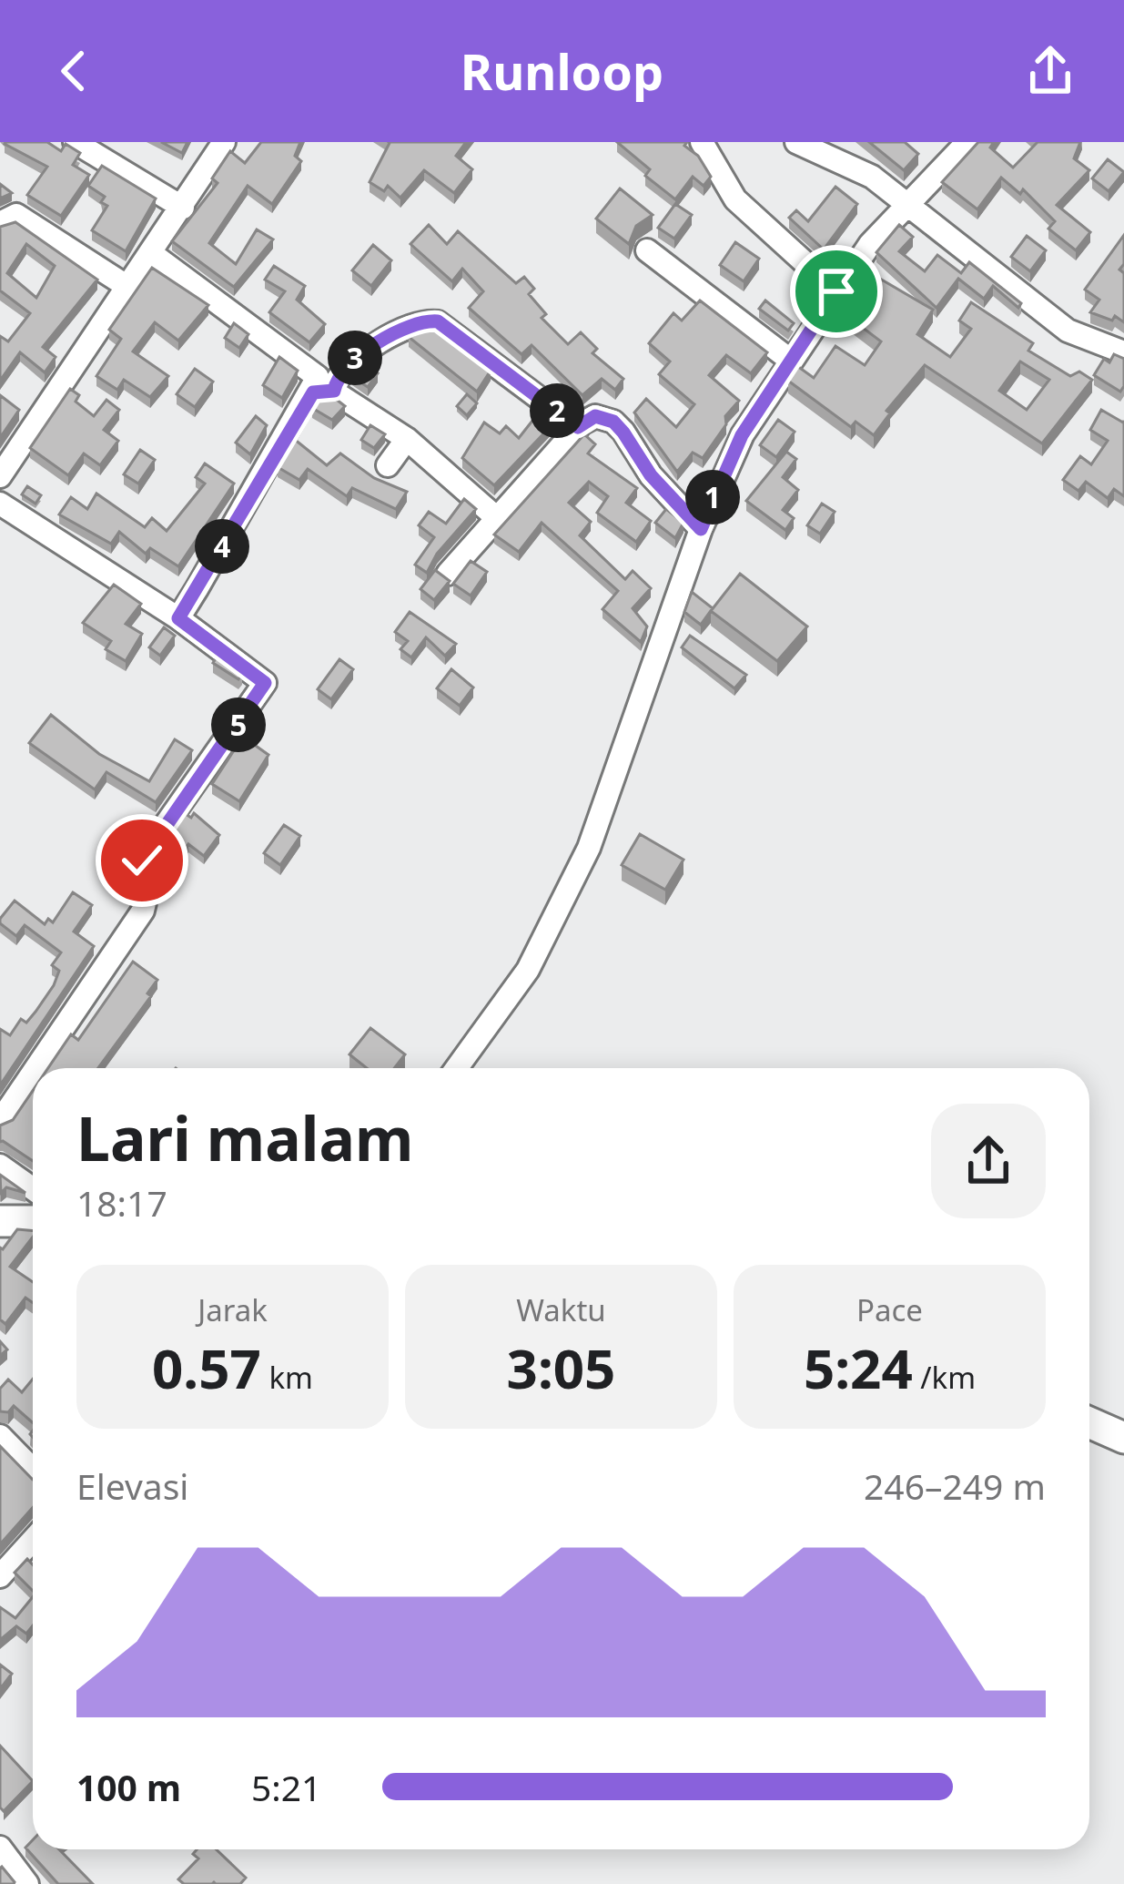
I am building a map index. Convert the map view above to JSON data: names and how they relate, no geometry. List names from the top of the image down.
{
  "page": {
    "header": "Runloop",
    "pins": [
      "3",
      "2",
      "1",
      "4",
      "5"
    ],
    "heading": ["Lari malam", "18:17"],
    "stats": [
      ["Jarak", "0.57 km"],
      ["Waktu", "3:05"],
      ["Pace", "5:24 /km"]
    ],
    "chart": ["Elevasi", "246–249 m"],
    "list": [
      {
        "name": "100 m",
        "note": "5:21"
      }
    ]
  }
}
